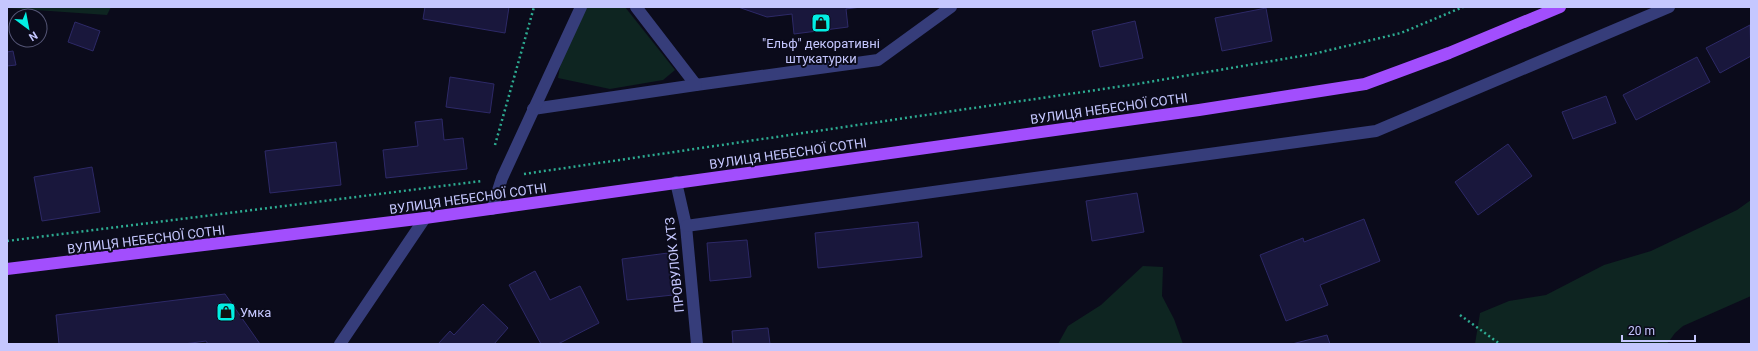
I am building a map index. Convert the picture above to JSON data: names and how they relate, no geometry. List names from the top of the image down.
{
  "streets": {
    "main road": ["ВУЛИЦЯ НЕБЕСНОЇ СОТНІ"],
    "street": ["ПРОВУЛОК ХТЗ"]
  },
  "crossings": [
    ["ВУЛИЦЯ НЕБЕСНОЇ СОТНІ", "ПРОВУЛОК ХТЗ"]
  ],
  "places": {
    "shop": ["\"Ельф\" декоративні штукатурки", "Умка"]
  },
  "scale_bar": "20 m",
  "north": "bottom right"
}
